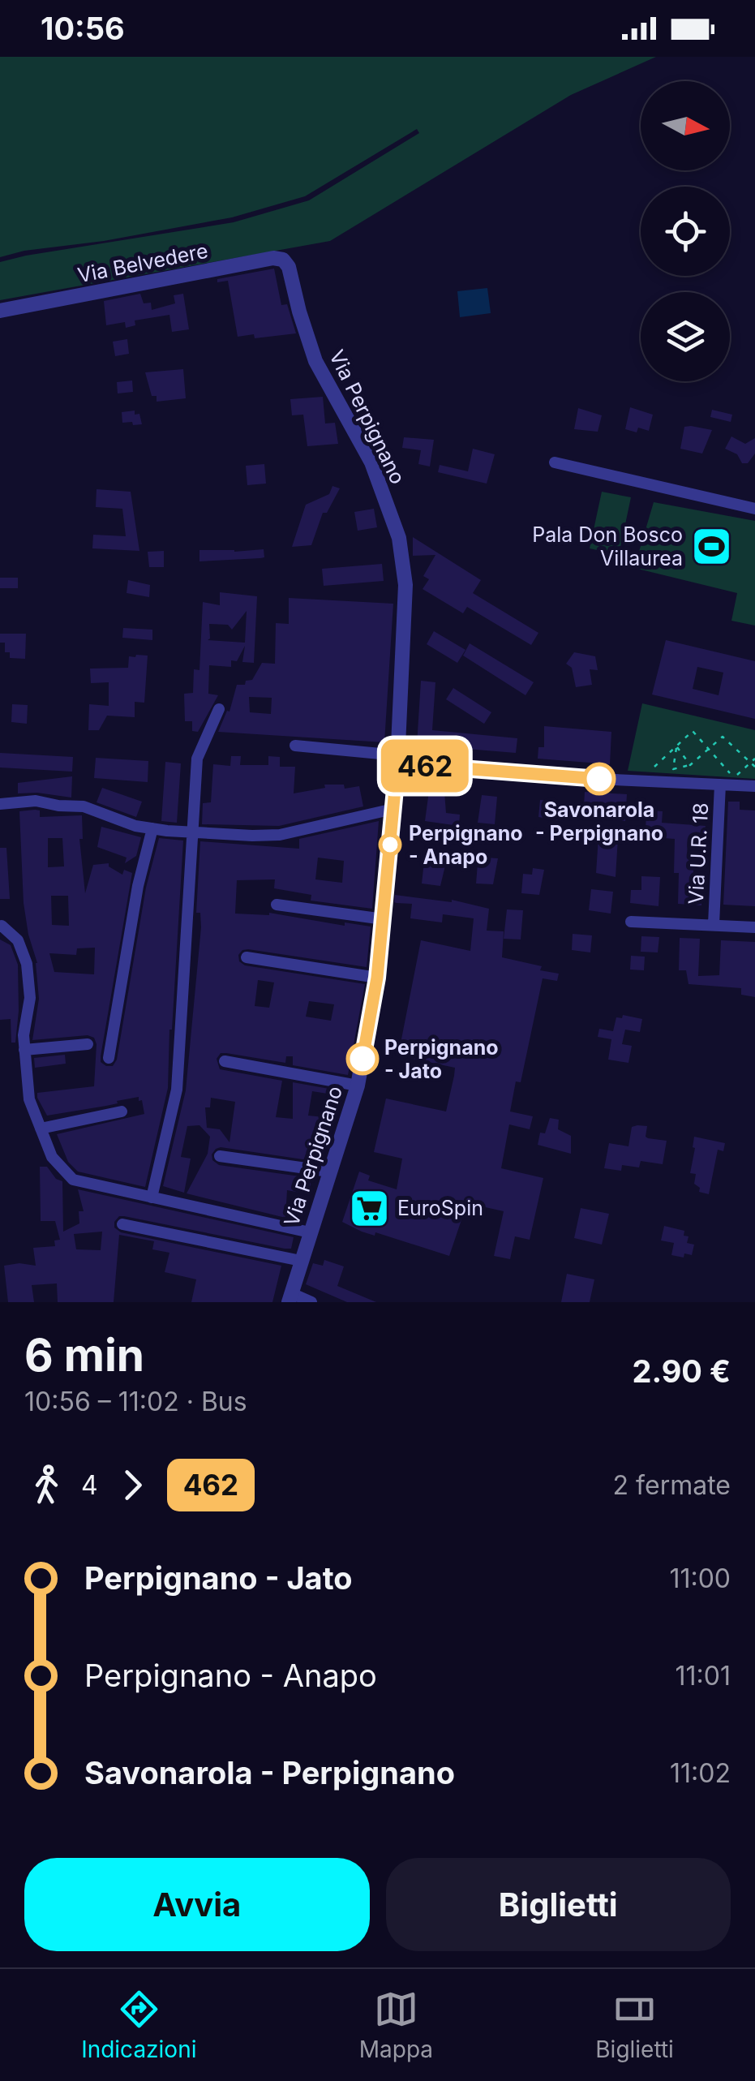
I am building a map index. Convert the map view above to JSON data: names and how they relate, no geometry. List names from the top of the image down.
{
  "streets": {
    "street": ["Via Belvedere", "Via Perpignano", "Via U.R. 18"]
  },
  "crossings": [
    ["Via Belvedere", "Via Perpignano"]
  ],
  "places": {
    "sports": ["Pala Don Bosco Villaurea"],
    "other": ["Savonarola - Perpignano", "Perpignano - Anapo", "Perpignano - Jato"],
    "supermarket": ["EuroSpin"]
  },
  "lines": ["bus line 462"],
  "north": "right",
  "page": {
    "status": "10:56",
    "on_map": "462",
    "heading": ["6 min", "10:56 – 11:02 · Bus", "2.90 €"],
    "legs": ["4", "462", "2 fermate"],
    "list": [
      {
        "name": "Perpignano - Jato",
        "value": "11:00"
      },
      {
        "name": "Perpignano - Anapo",
        "value": "11:01"
      },
      {
        "name": "Savonarola - Perpignano",
        "value": "11:02"
      }
    ],
    "buttons": ["Avvia", "Biglietti"],
    "tabs": ["Indicazioni", "Mappa", "Biglietti"]
  }
}
